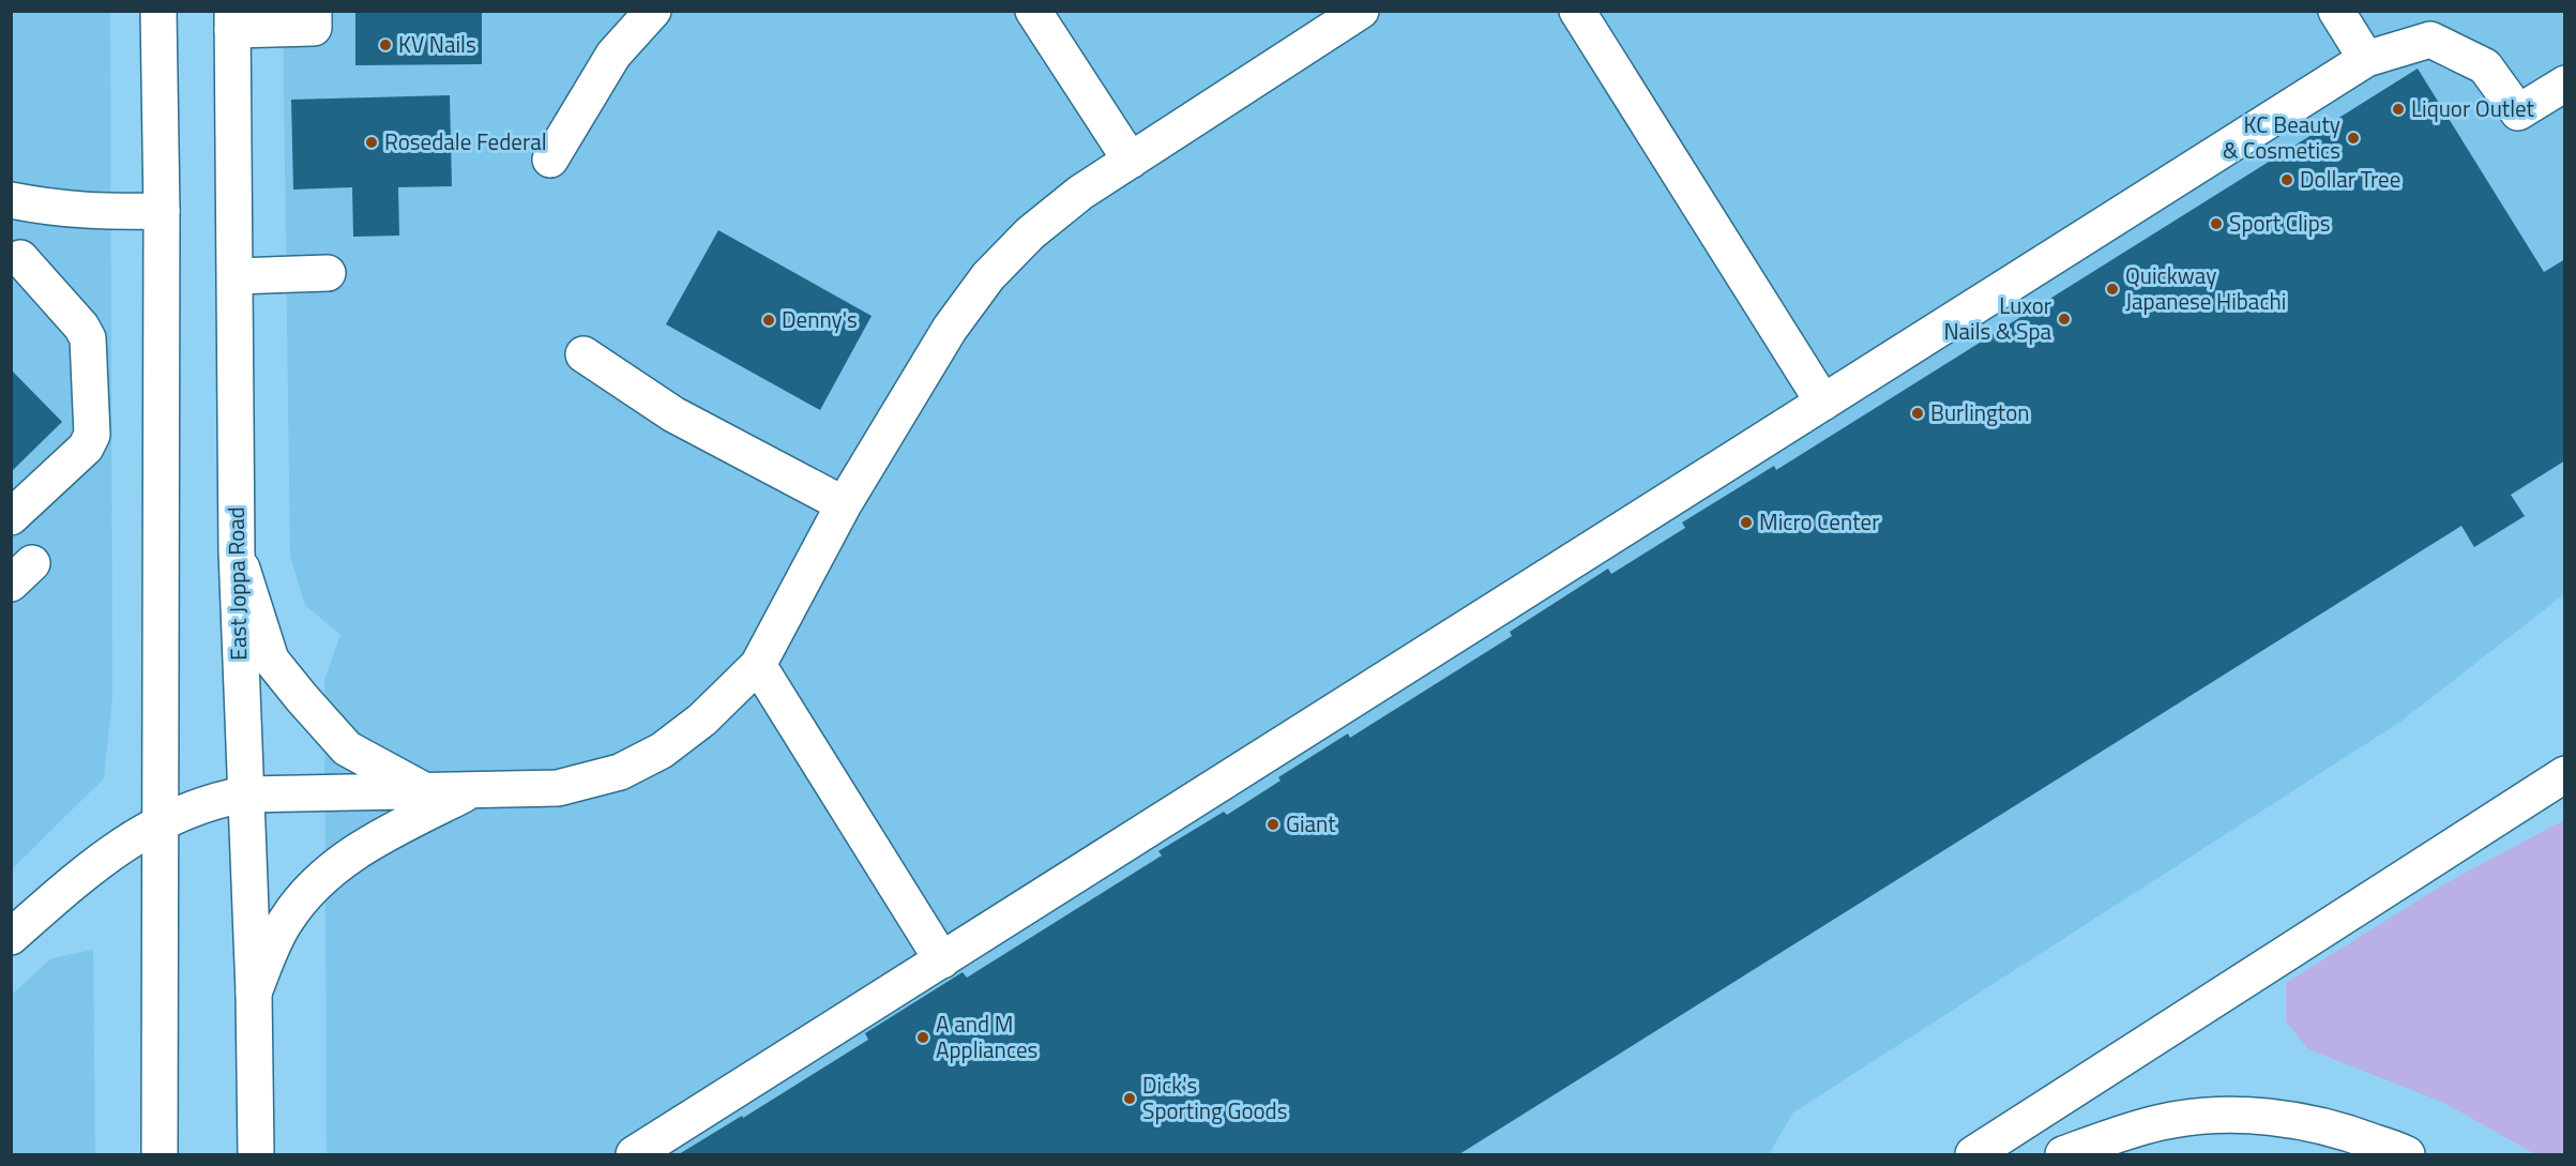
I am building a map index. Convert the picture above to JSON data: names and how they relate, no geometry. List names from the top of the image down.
{
  "streets": {
    "main road": ["East Joppa Road"]
  },
  "places": [
    "KV Nails",
    "Liquor Outlet",
    "KC Beauty & Cosmetics",
    "Rosedale Federal",
    "Dollar Tree",
    "Sport Clips",
    "Quickway Japanese Hibachi",
    "Luxor Nails & Spa",
    "Denny's",
    "Burlington",
    "Micro Center",
    "Giant",
    "A and M Appliances",
    "Dick's Sporting Goods"
  ]
}
